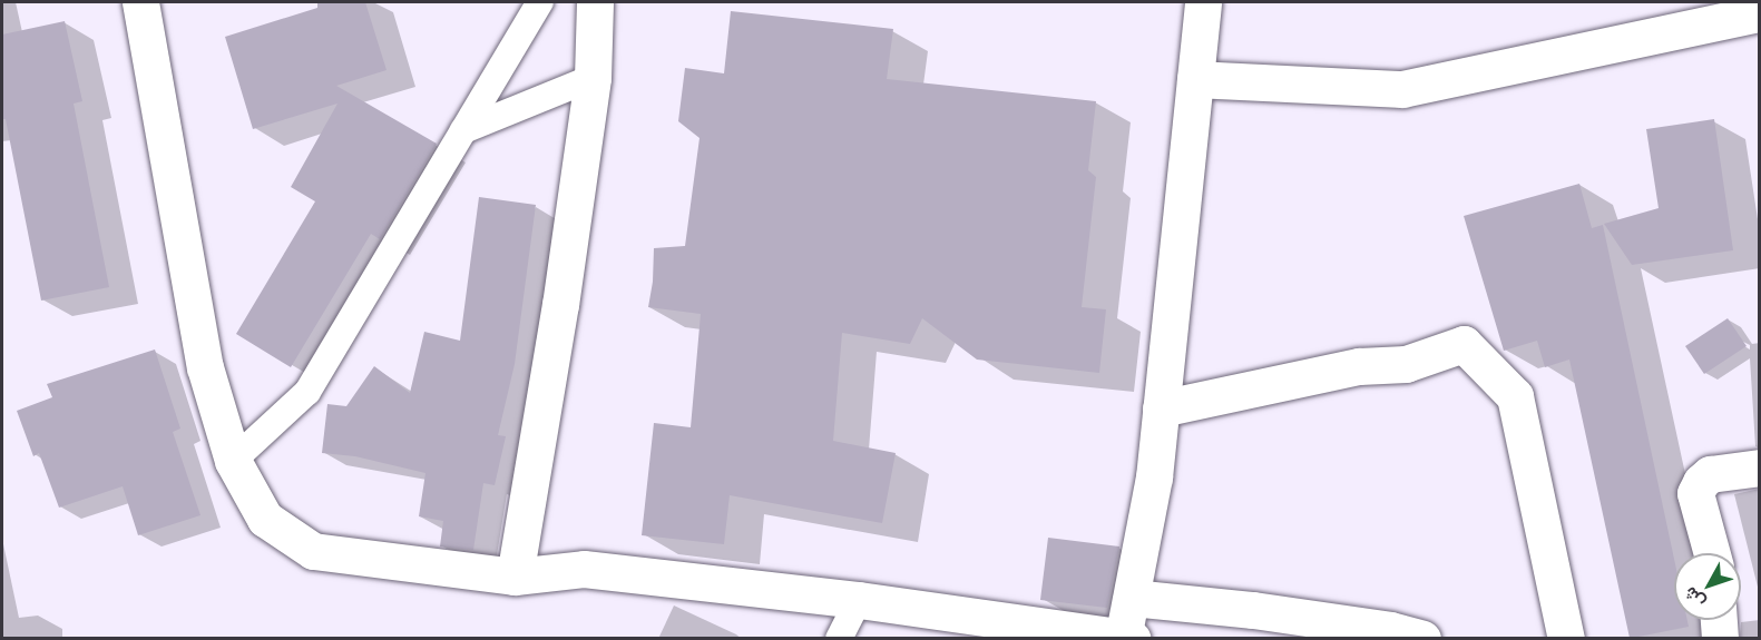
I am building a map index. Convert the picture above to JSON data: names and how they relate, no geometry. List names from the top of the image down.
{
  "north": "bottom left"
}
